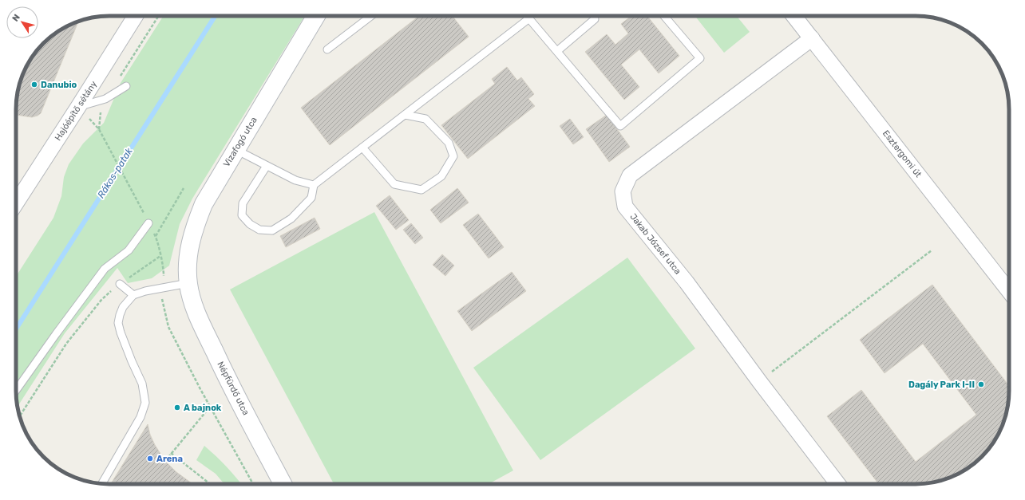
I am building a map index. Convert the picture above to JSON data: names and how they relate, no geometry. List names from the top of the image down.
{
  "streets": {
    "street": [
      "Hajóépítő sétány",
      "Vizafogó utca",
      "Esztergomi út",
      "Jakab József utca",
      "Népfürdő utca"
    ]
  },
  "crossings": [
    ["Vizafogó utca", "Népfürdő utca"],
    ["Esztergomi út", "Jakab József utca"]
  ],
  "water": ["Rákos-patak"],
  "places": [
    "Danubio",
    "Dagály Park I-II",
    "A bajnok",
    "Arena"
  ],
  "north": "top left"
}
